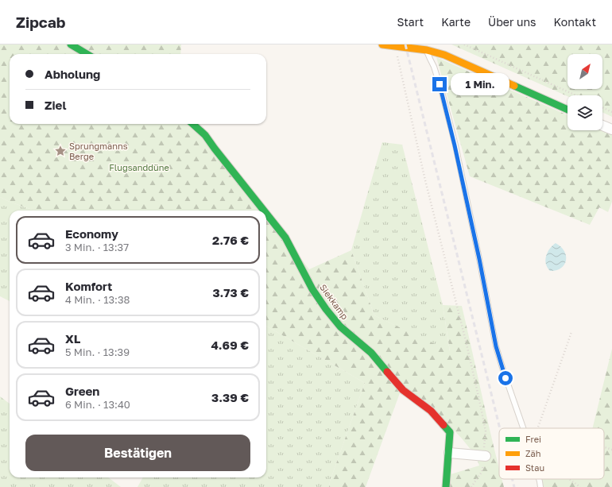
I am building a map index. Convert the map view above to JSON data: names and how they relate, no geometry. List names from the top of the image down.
{
  "streets": {
    "street": ["Siekkamp"]
  },
  "parks": ["Flugsanddüne"],
  "places": {
    "place": ["Sprungmanns Berge"]
  },
  "legend": ["Frei", "Zäh", "Stau"],
  "north": "top right",
  "page": {
    "header": "Zipcab",
    "nav": [
      "Start",
      "Karte",
      "Über uns",
      "Kontakt"
    ],
    "banner": ["Abholung", "Ziel"],
    "bubble": "1 Min.",
    "list": [
      {
        "name": "Economy",
        "note": "3 Min. · 13:37",
        "value": "2.76 €"
      },
      {
        "name": "Komfort",
        "note": "4 Min. · 13:38",
        "value": "3.73 €"
      },
      {
        "name": "XL",
        "note": "5 Min. · 13:39",
        "value": "4.69 €"
      },
      {
        "name": "Green",
        "note": "6 Min. · 13:40",
        "value": "3.39 €"
      }
    ],
    "buttons": "Bestätigen"
  }
}
